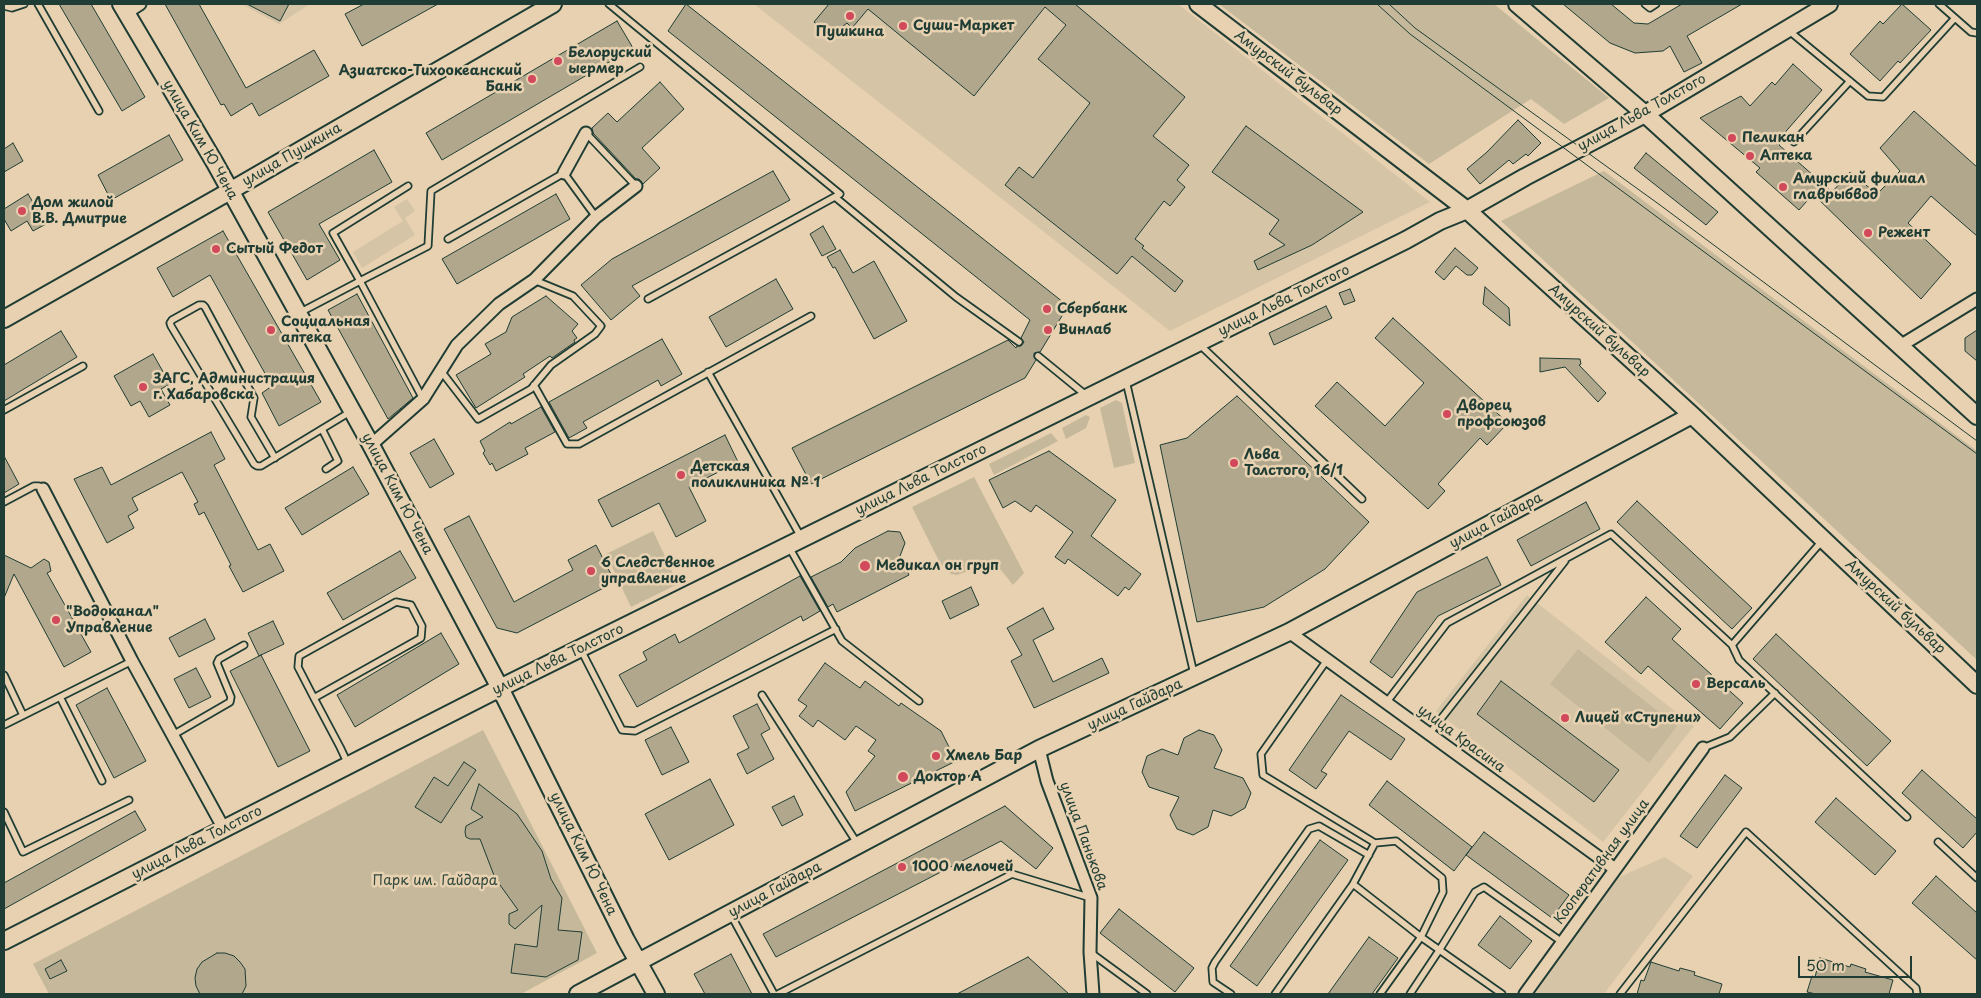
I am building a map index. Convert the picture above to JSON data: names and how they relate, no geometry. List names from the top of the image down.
{
  "streets": {
    "street": [
      "Амурский бульвар",
      "улица Льва Толстого",
      "улица Ким Ю Чена",
      "улица Пушкина",
      "улица Гайдара",
      "улица Красина",
      "улица Панькова",
      "Кооперативная улица"
    ]
  },
  "crossings": [
    ["Амурский бульвар", "улица Льва Толстого"],
    ["Амурский бульвар", "улица Гайдара"],
    ["улица Льва Толстого", "улица Ким Ю Чена"],
    ["улица Ким Ю Чена", "улица Пушкина"],
    ["улица Ким Ю Чена", "улица Гайдара"],
    ["улица Гайдара", "улица Красина"],
    ["улица Гайдара", "улица Панькова"],
    ["улица Красина", "Кооперативная улица"]
  ],
  "parks": ["Парк им. Гайдара"],
  "places": [
    "Пушкина",
    "Суши-Маркет",
    "Белоруский ыермер",
    "Азиатско-Тихоокеанский Банк",
    "Пеликан",
    "Аптека",
    "Амурский филиал главрыбвод",
    "Дом жилой В.В. Дмитрие",
    "Режент",
    "Сытый Федот",
    "Сбербанк",
    "Социальная аптека",
    "Винлаб",
    "ЗАГС, Администрация г. Хабаровска",
    "Дворец профсоюзов",
    "Льва Толстого, 16/1",
    "Детская поликлиника № 1",
    "Медикал он груп",
    "6 Следственное управление",
    "\"Водоканал\" Управление",
    "Версаль",
    "Лицей «Ступени»",
    "Хмель Бар",
    "Доктор А",
    "1000 мелочей"
  ],
  "scale_bar": "50 m"
}
